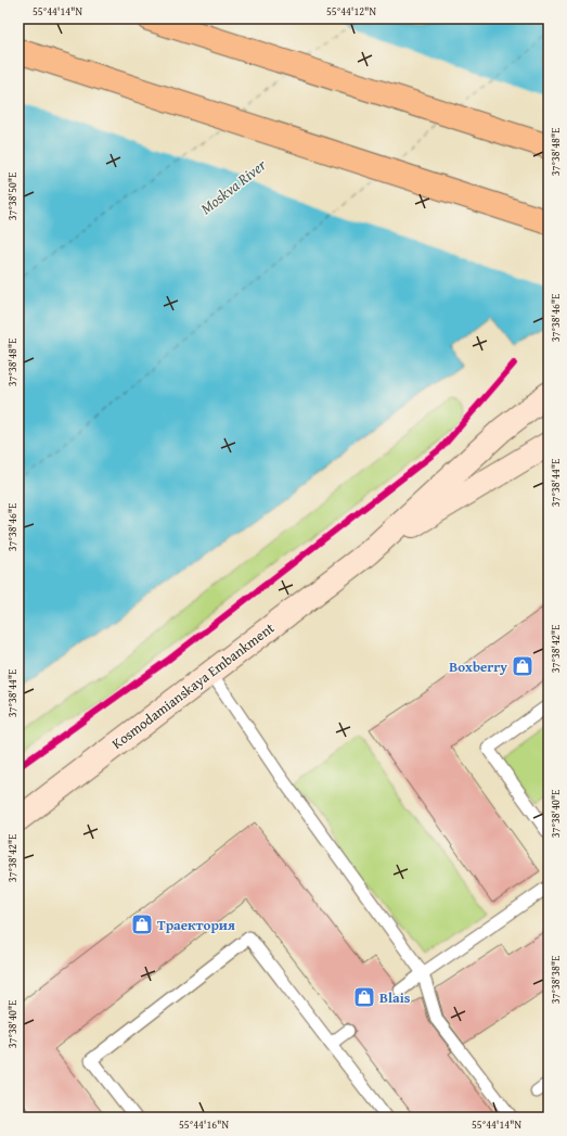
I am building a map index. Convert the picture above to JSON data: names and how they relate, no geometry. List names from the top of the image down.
{
  "streets": {
    "main road": ["Kosmodamianskaya Embankment"]
  },
  "water": ["Moskva River"],
  "places": {
    "shop": ["Boxberry", "Траектория", "Blais"]
  },
  "coordinates": [
    "55°44'14\"N",
    "55°44'12\"N",
    "37°38'48\"E",
    "37°38'50\"E",
    "37°38'46\"E",
    "37°38'44\"E",
    "37°38'42\"E",
    "37°38'40\"E",
    "37°38'38\"E",
    "55°44'16\"N"
  ]
}
